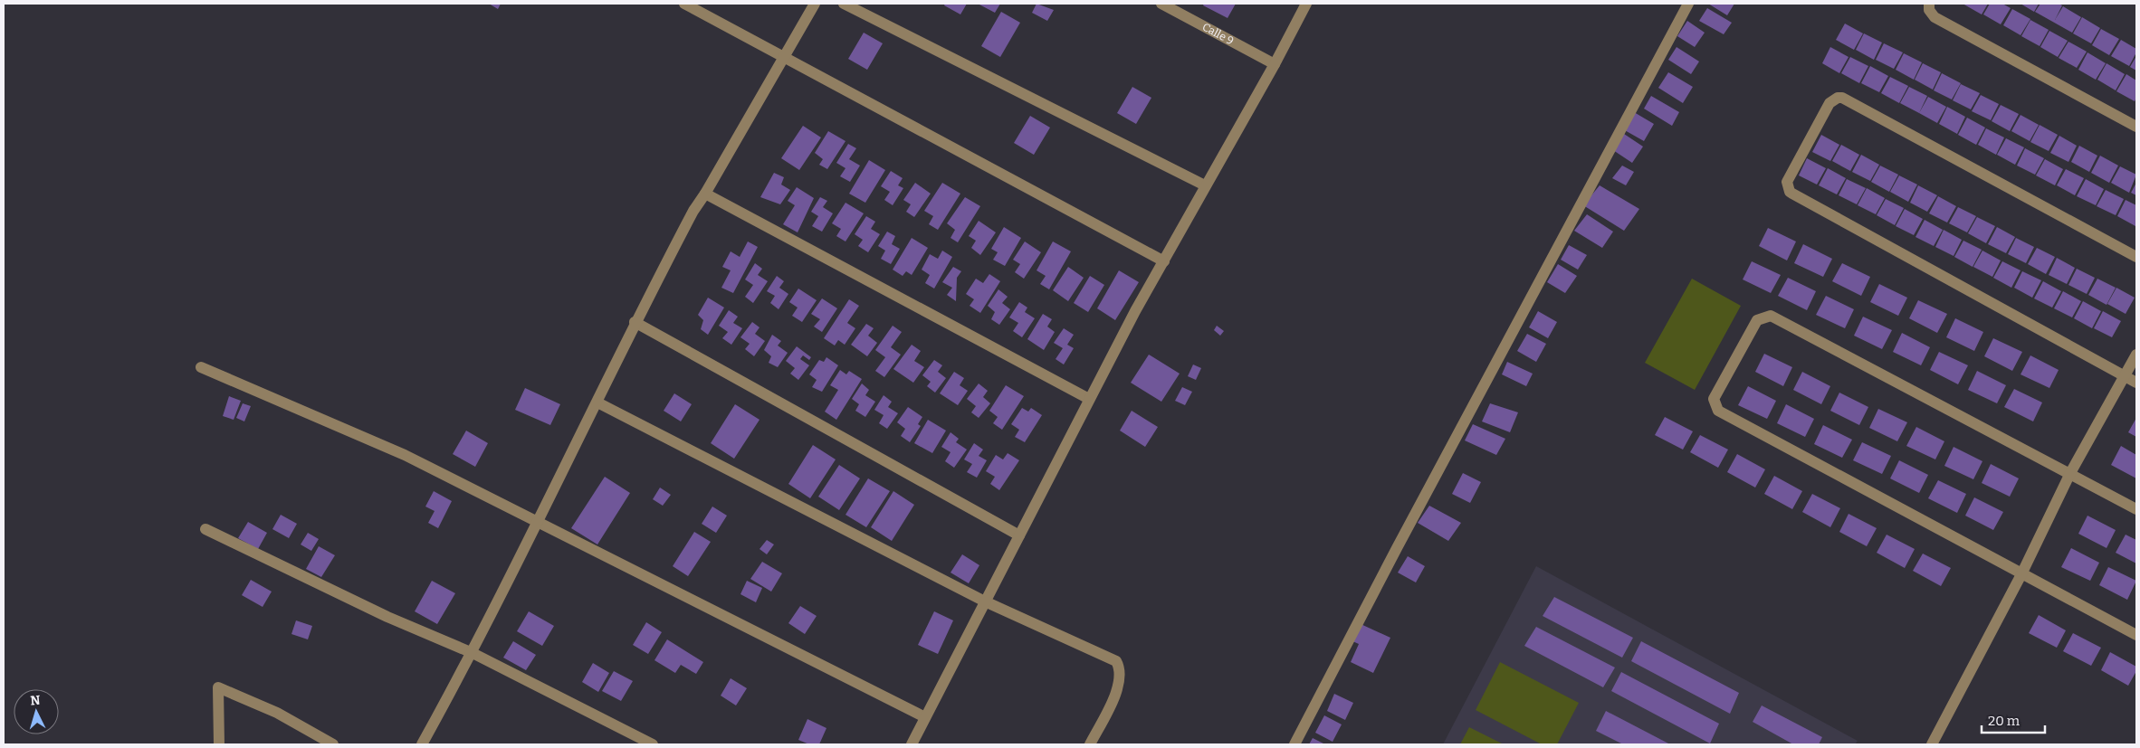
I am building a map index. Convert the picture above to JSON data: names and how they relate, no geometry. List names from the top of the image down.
{
  "streets": {
    "street": ["Calle 9"]
  },
  "scale_bar": "20 m",
  "north": "top"
}
